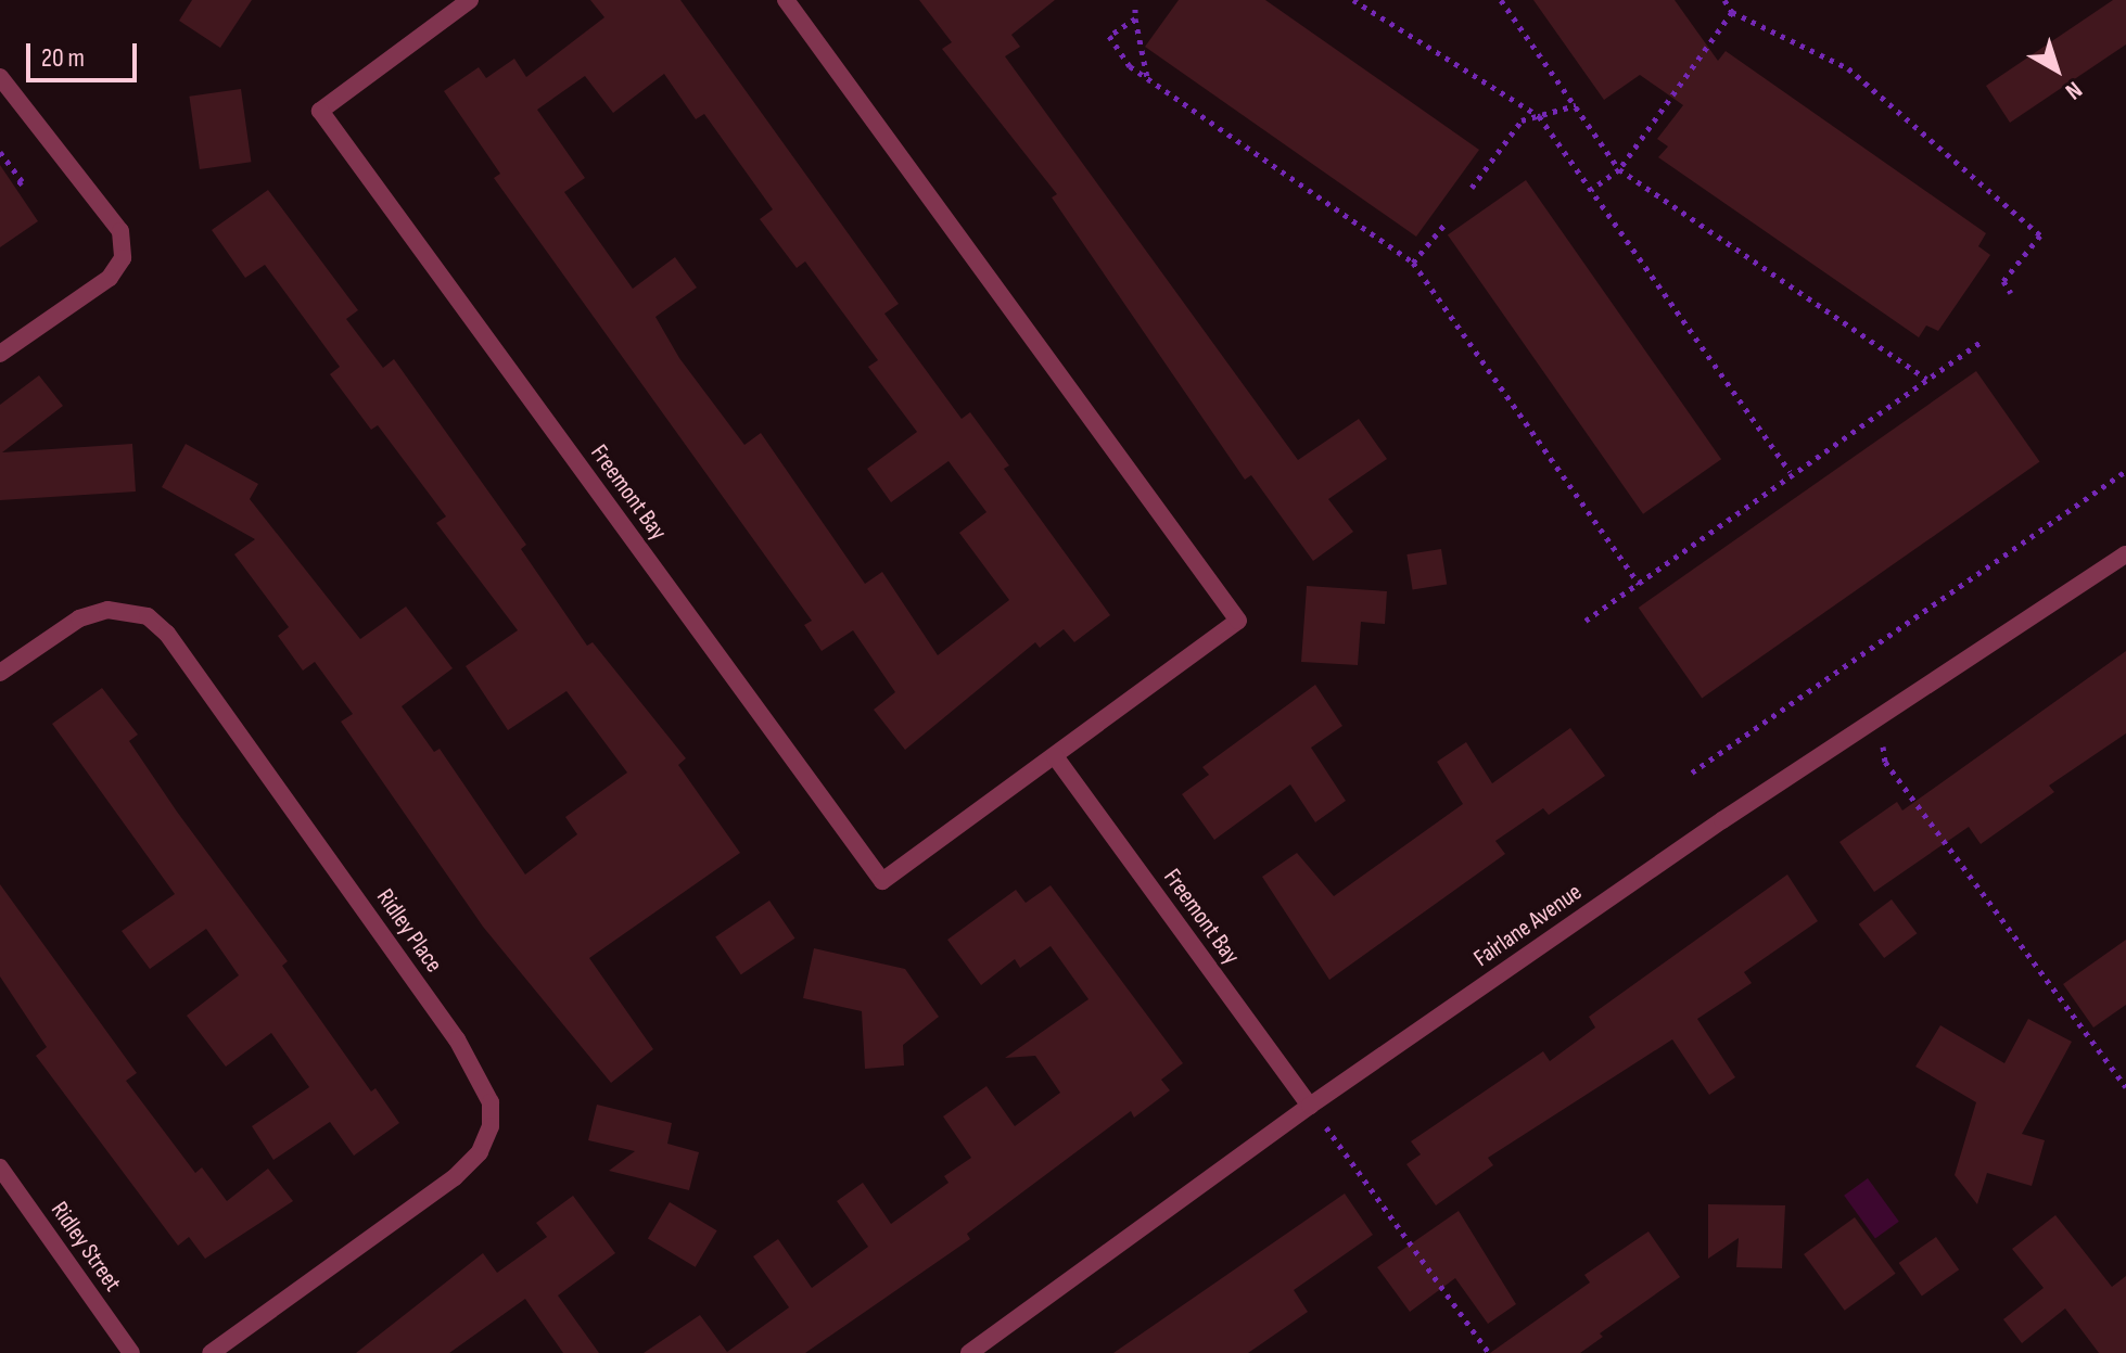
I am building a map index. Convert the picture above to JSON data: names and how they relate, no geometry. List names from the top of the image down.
{
  "streets": {
    "street": [
      "Freemont Bay",
      "Fairlane Avenue",
      "Ridley Place",
      "Ridley Street"
    ]
  },
  "crossings": [
    ["Freemont Bay", "Fairlane Avenue"]
  ],
  "scale_bar": "20 m",
  "north": "bottom right"
}
